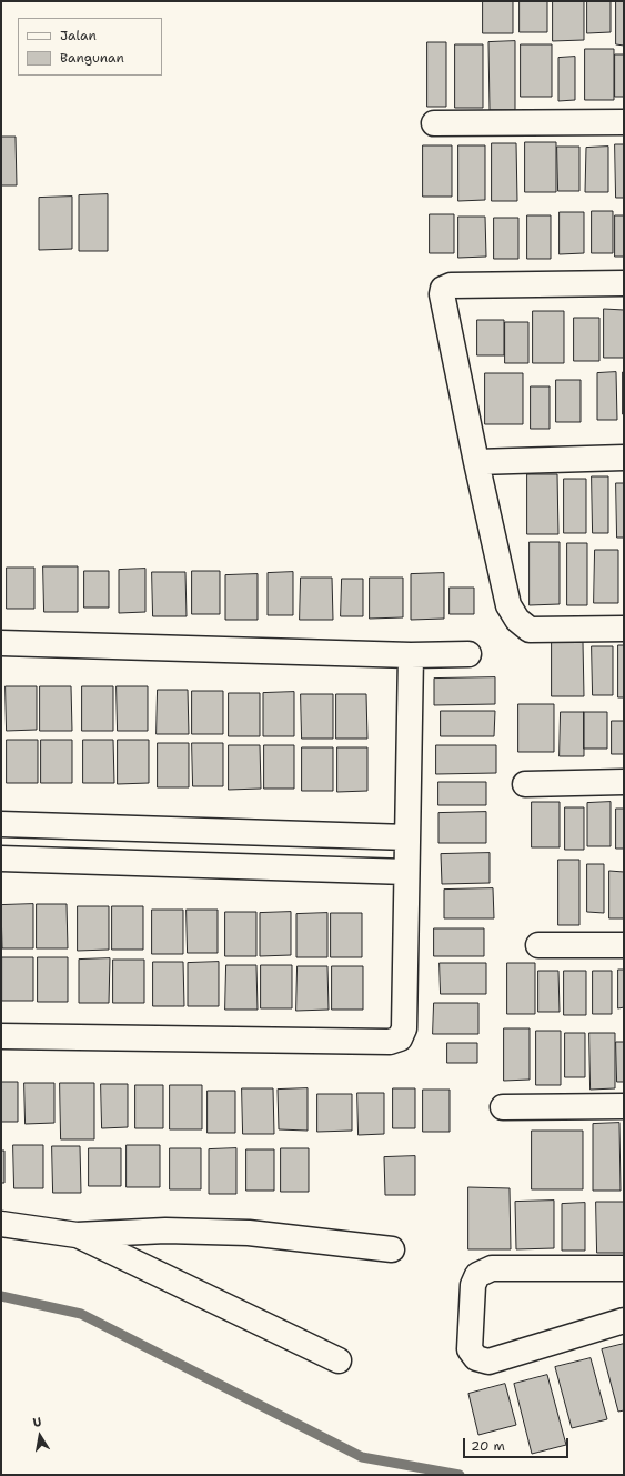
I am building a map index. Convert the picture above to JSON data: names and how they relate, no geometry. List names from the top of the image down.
{
  "legend": ["Jalan", "Bangunan"],
  "scale_bar": "20 m",
  "north": "top"
}
